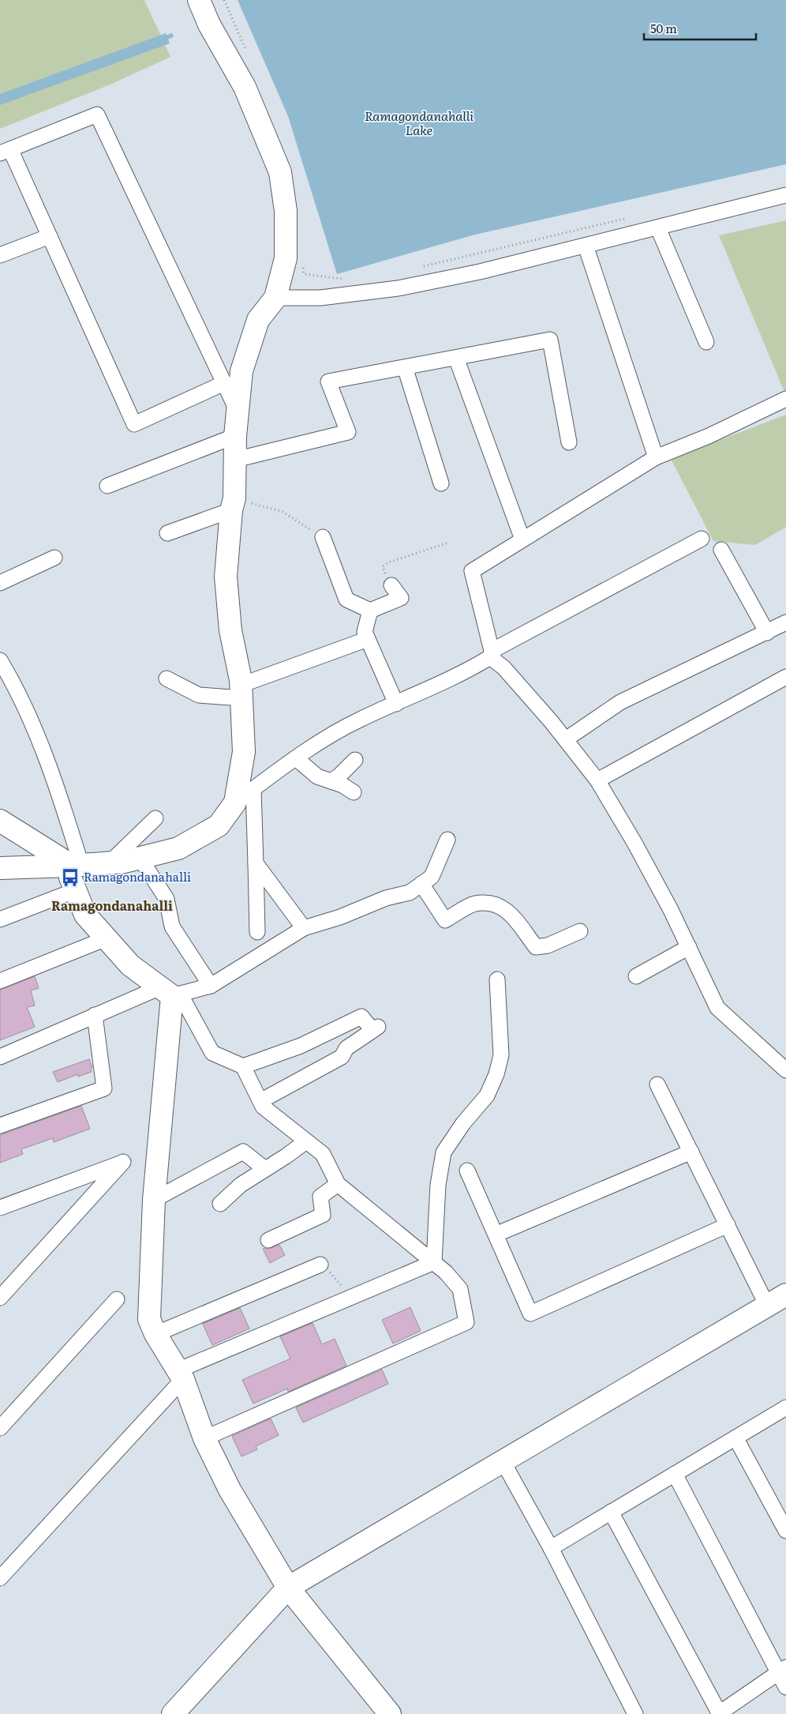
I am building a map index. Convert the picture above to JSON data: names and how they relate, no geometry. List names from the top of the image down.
{
  "districts": ["Ramagondanahalli"],
  "water": ["Ramagondanahalli Lake"],
  "places": {
    "bus stop": ["Ramagondanahalli"]
  },
  "scale_bar": "50 m"
}
